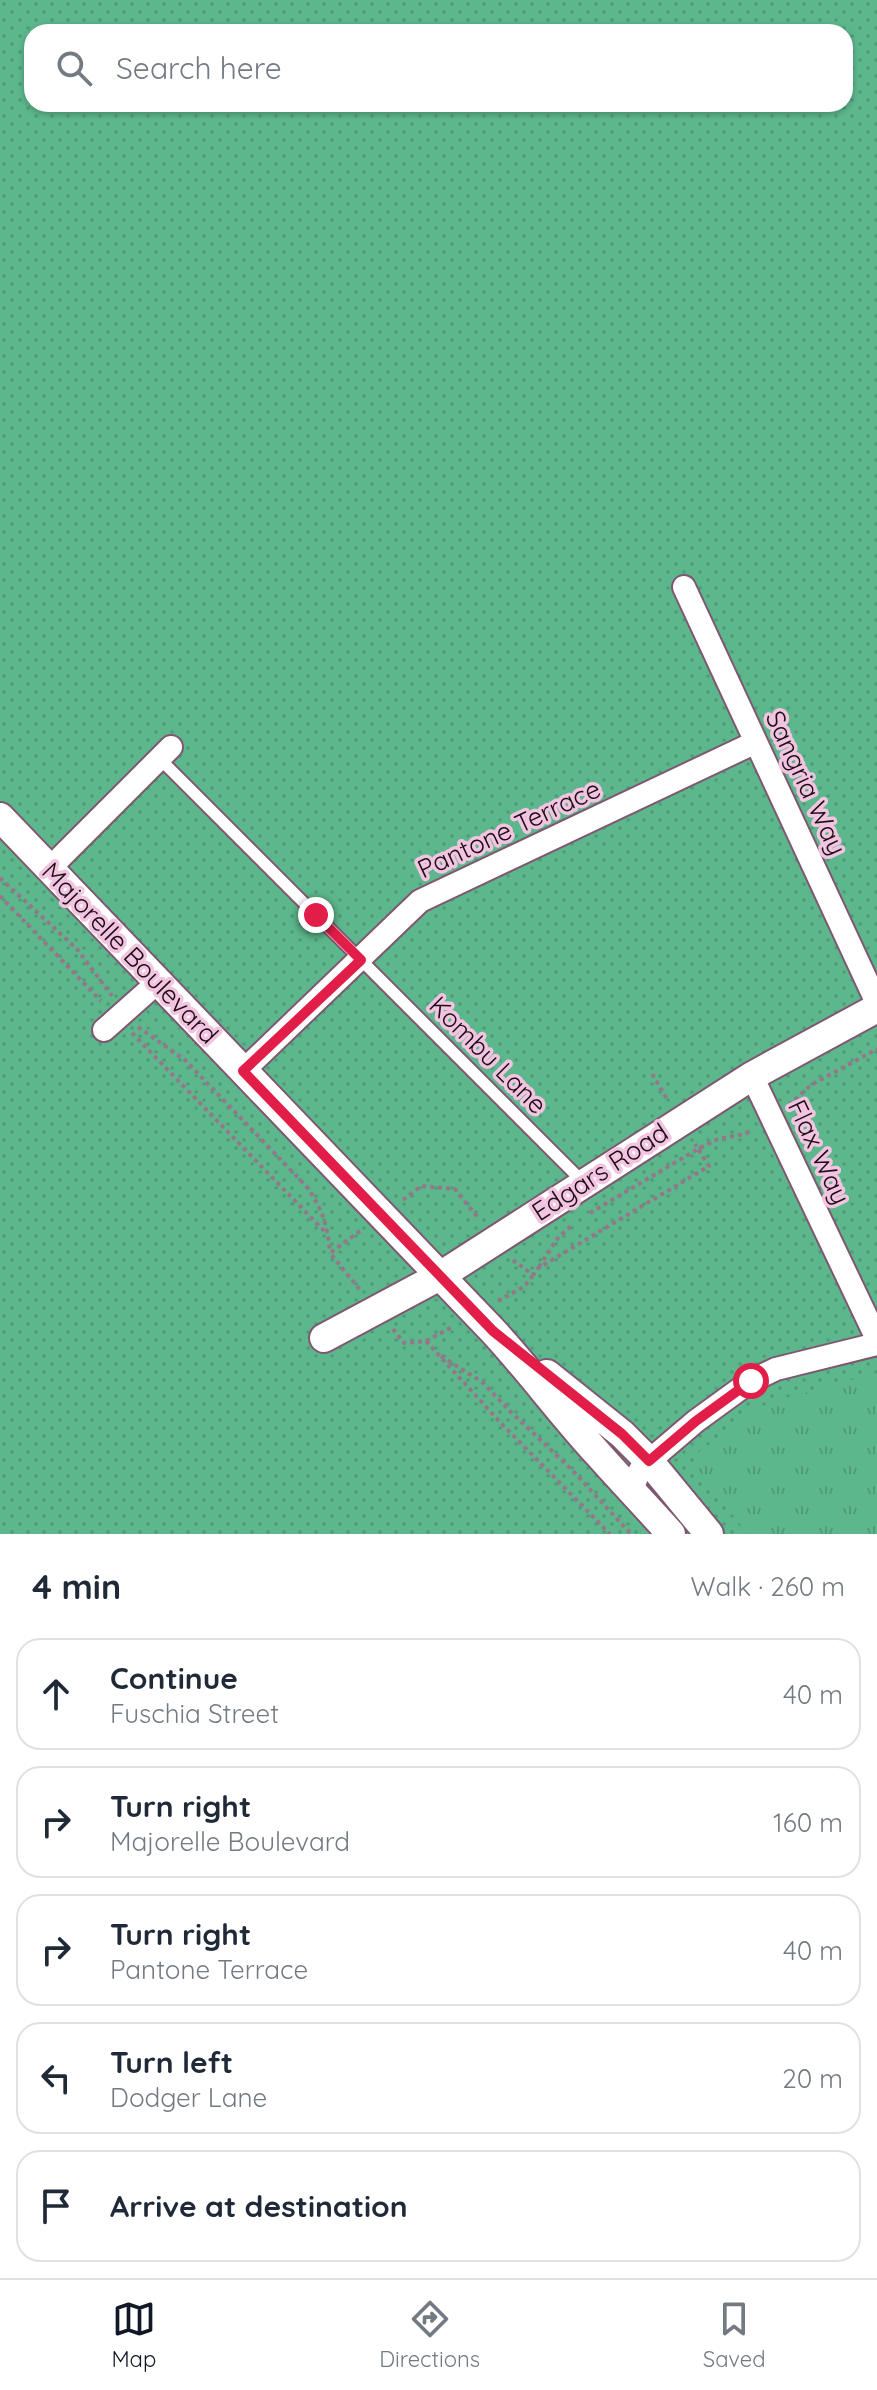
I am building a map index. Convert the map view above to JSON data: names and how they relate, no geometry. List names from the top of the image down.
{
  "streets": {
    "street": [
      "Sangria Way",
      "Pantone Terrace",
      "Majorelle Boulevard",
      "Flax Way",
      "Edgars Road"
    ],
    "lane": ["Kombu Lane"]
  },
  "crossings": [
    ["Sangria Way", "Pantone Terrace"],
    ["Sangria Way", "Edgars Road"],
    ["Pantone Terrace", "Majorelle Boulevard"],
    ["Pantone Terrace", "Kombu Lane"],
    ["Majorelle Boulevard", "Edgars Road"],
    ["Kombu Lane", "Edgars Road"],
    ["Flax Way", "Edgars Road"]
  ],
  "page": {
    "search": "Search here",
    "heading": ["4 min", "Walk · 260 m"],
    "list": [
      ["Continue", "Fuschia Street", "40 m"],
      ["Turn right", "Majorelle Boulevard", "160 m"],
      ["Turn right", "Pantone Terrace", "40 m"],
      ["Turn left", "Dodger Lane", "20 m"],
      "Arrive at destination"
    ],
    "nav": ["Map", "Directions", "Saved"]
  }
}
